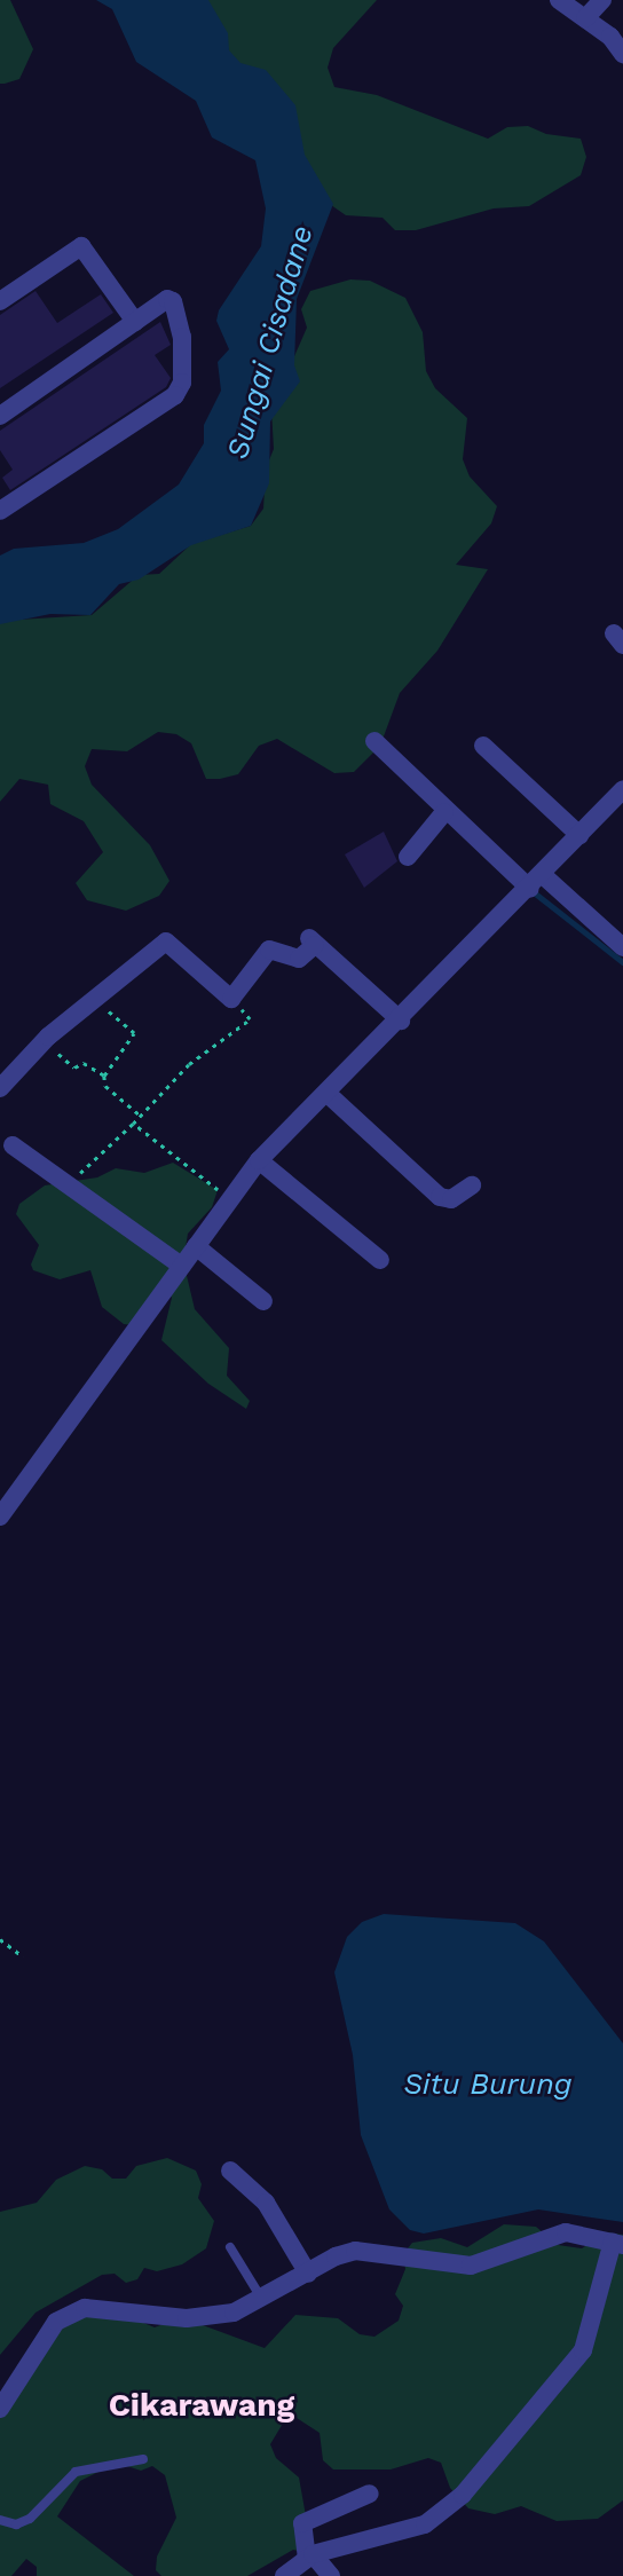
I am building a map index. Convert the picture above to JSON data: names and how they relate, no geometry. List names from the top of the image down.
{
  "districts": ["Cikarawang"],
  "water": ["Sungai Cisadane", "Situ Burung"]
}
